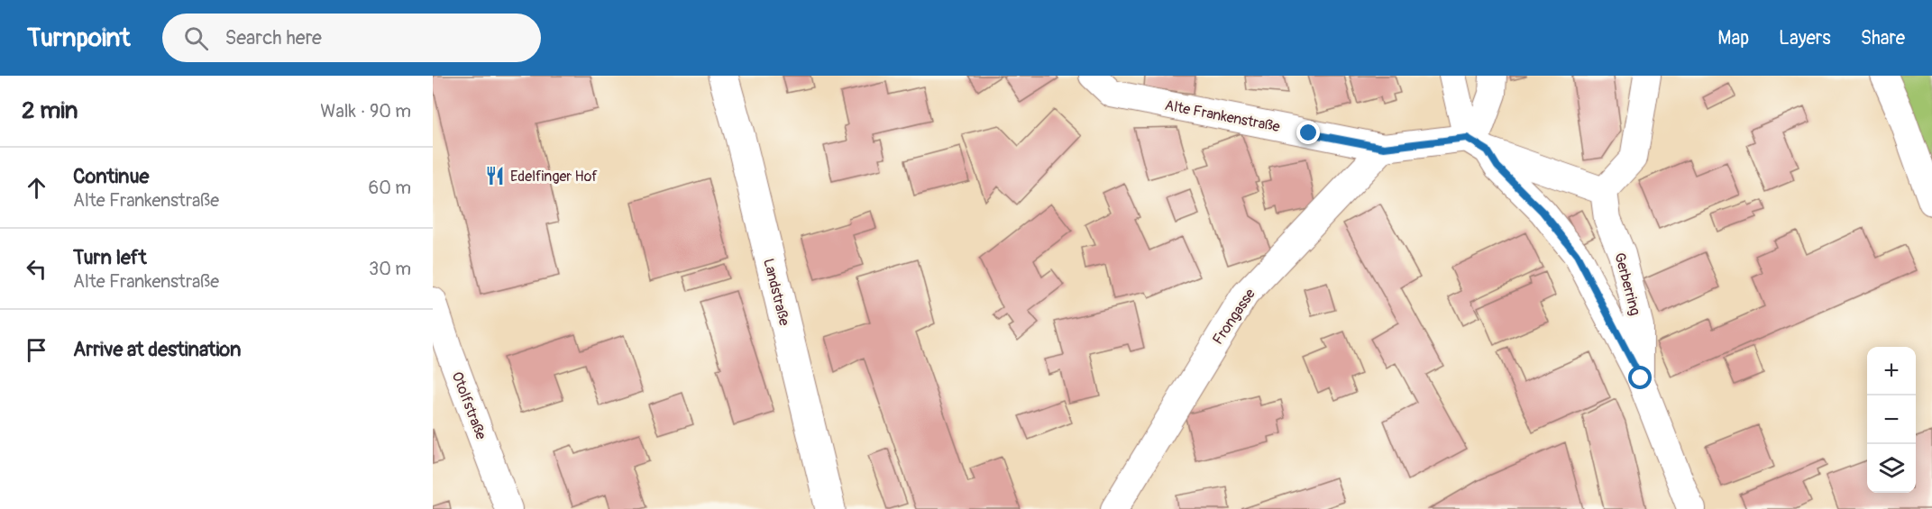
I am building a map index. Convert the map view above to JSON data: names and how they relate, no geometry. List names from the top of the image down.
{
  "streets": {
    "main road": ["Landstraße"],
    "street": [
      "Alte Frankenstraße",
      "Gerberring",
      "Frongasse",
      "Otolfstraße"
    ]
  },
  "crossings": [
    ["Alte Frankenstraße", "Frongasse"]
  ],
  "places": {
    "restaurant": ["Edelfinger Hof"]
  },
  "page": {
    "header": "Turnpoint",
    "search": "Search here",
    "nav": ["Map", "Layers", "Share"],
    "heading": ["2 min", "Walk · 90 m"],
    "list": [
      ["Continue", "Alte Frankenstraße", "60 m"],
      ["Turn left", "Alte Frankenstraße", "30 m"],
      "Arrive at destination"
    ],
    "map_buttons": ["+", "−"]
  }
}
